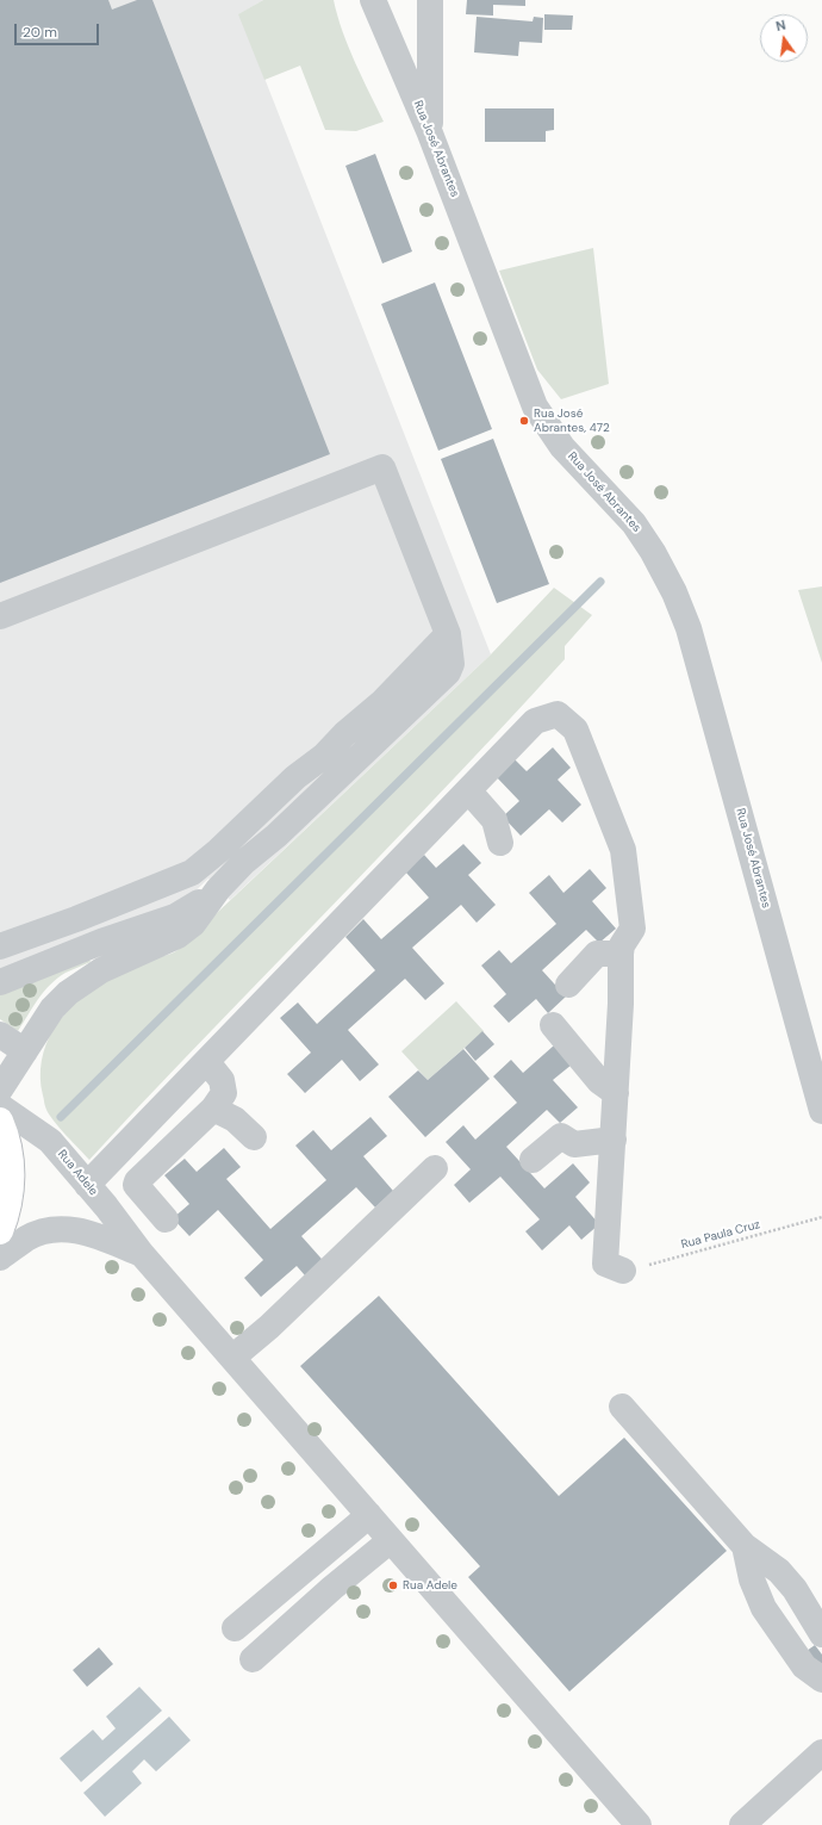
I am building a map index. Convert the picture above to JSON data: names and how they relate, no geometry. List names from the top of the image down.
{
  "streets": {
    "street": ["Rua José Abrantes", "Rua Adele"],
    "path": ["Rua Paula Cruz"]
  },
  "places": ["Rua José Abrantes, 472", "Rua Adele"],
  "scale_bar": "20 m",
  "north": "top"
}
